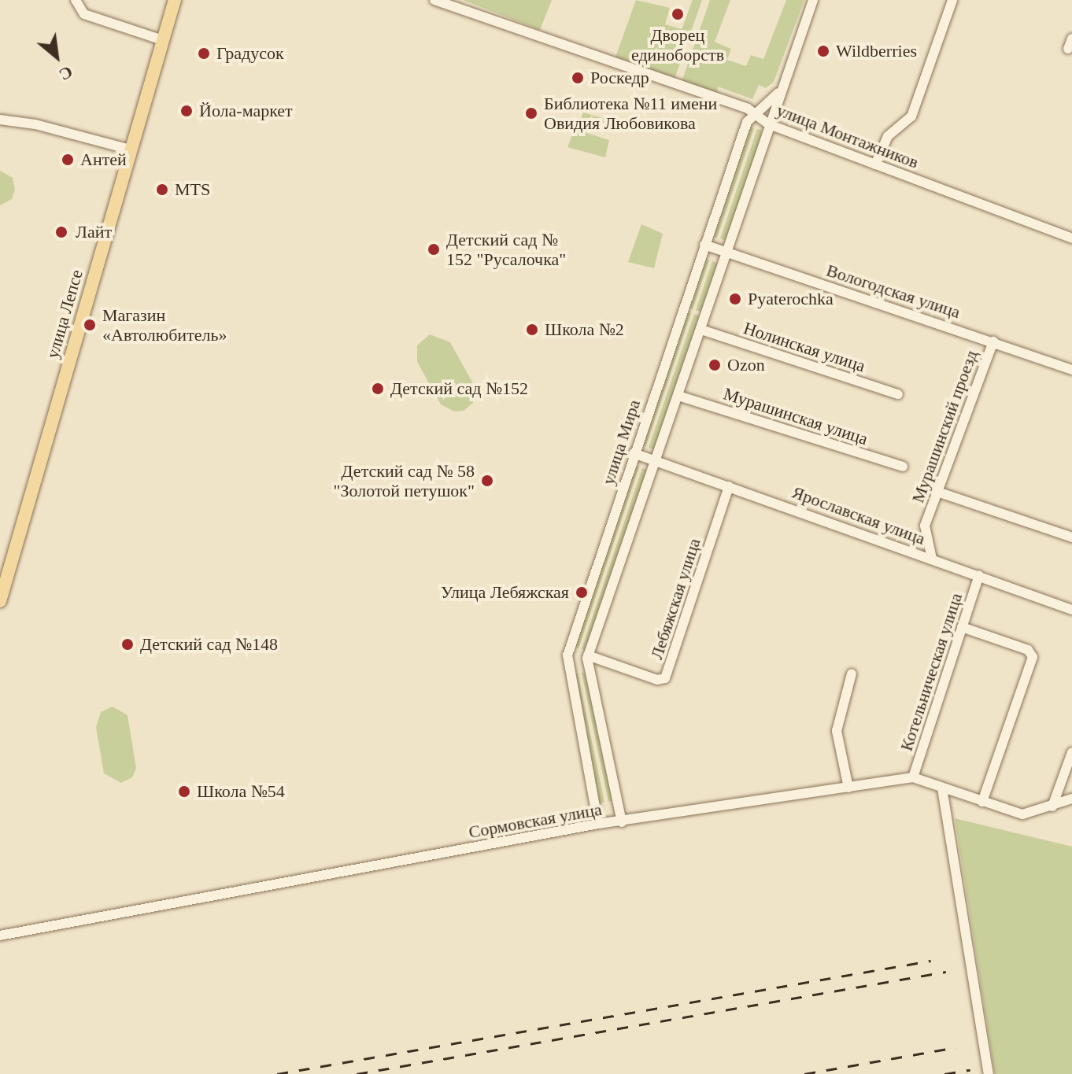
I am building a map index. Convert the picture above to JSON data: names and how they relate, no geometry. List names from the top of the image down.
{
  "streets": {
    "main road": ["улица Лепсе"],
    "street": [
      "улица Монтажников",
      "Вологодская улица",
      "Нолинская улица",
      "Мурашинская улица",
      "Мурашинский проезд",
      "улица Мира",
      "Ярославская улица",
      "Лебяжская улица",
      "Котельническая улица",
      "Сормовская улица"
    ]
  },
  "crossings": [
    ["улица Монтажников", "улица Мира"],
    ["Вологодская улица", "Мурашинский проезд"],
    ["Вологодская улица", "улица Мира"],
    ["Мурашинский проезд", "Ярославская улица"],
    ["улица Мира", "Ярославская улица"],
    ["улица Мира", "Сормовская улица"],
    ["Ярославская улица", "Лебяжская улица"],
    ["Ярославская улица", "Котельническая улица"],
    ["Котельническая улица", "Сормовская улица"]
  ],
  "places": [
    "Дворец единоборств",
    "Wildberries",
    "Градусок",
    "Роскедр",
    "Йола-маркет",
    "Библиотека №11 имени Овидия Любовикова",
    "Антей",
    "MTS",
    "Лайт",
    "Детский сад № 152 \"Русалочка\"",
    "Pyaterochka",
    "Магазин «Автолюбитель»",
    "Школа №2",
    "Ozon",
    "Детский сад №152",
    "Детский сад № 58 \"Золотой петушок\"",
    "Улица Лебяжская",
    "Детский сад №148",
    "Школа №54"
  ],
  "north": "bottom right"
}
